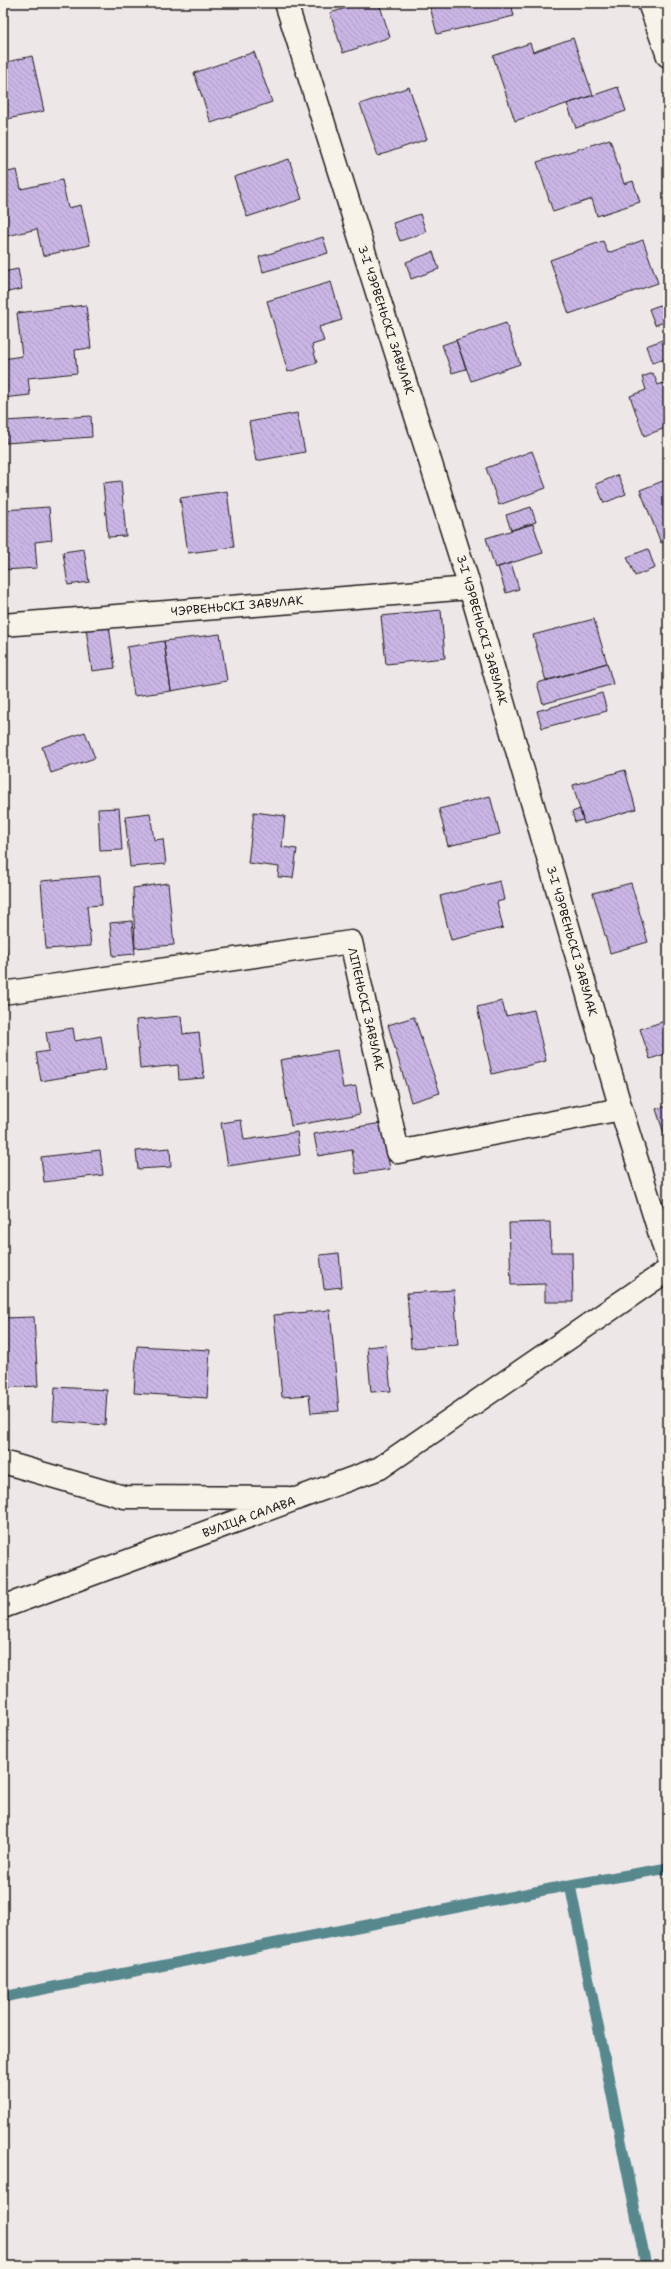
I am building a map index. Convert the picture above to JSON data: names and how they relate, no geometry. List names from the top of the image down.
{
  "streets": {
    "street": [
      "3-І ЧЭРВЕНЬСКІ ЗАВУЛАК",
      "ЧЭРВЕНЬСКІ ЗАВУЛАК",
      "ЛІПЕНЬСКІ ЗАВУЛАК",
      "ВУЛІЦА САЛАВА"
    ]
  },
  "crossings": [
    ["3-І ЧЭРВЕНЬСКІ ЗАВУЛАК", "ЧЭРВЕНЬСКІ ЗАВУЛАК"],
    ["3-І ЧЭРВЕНЬСКІ ЗАВУЛАК", "ЛІПЕНЬСКІ ЗАВУЛАК"]
  ]
}
